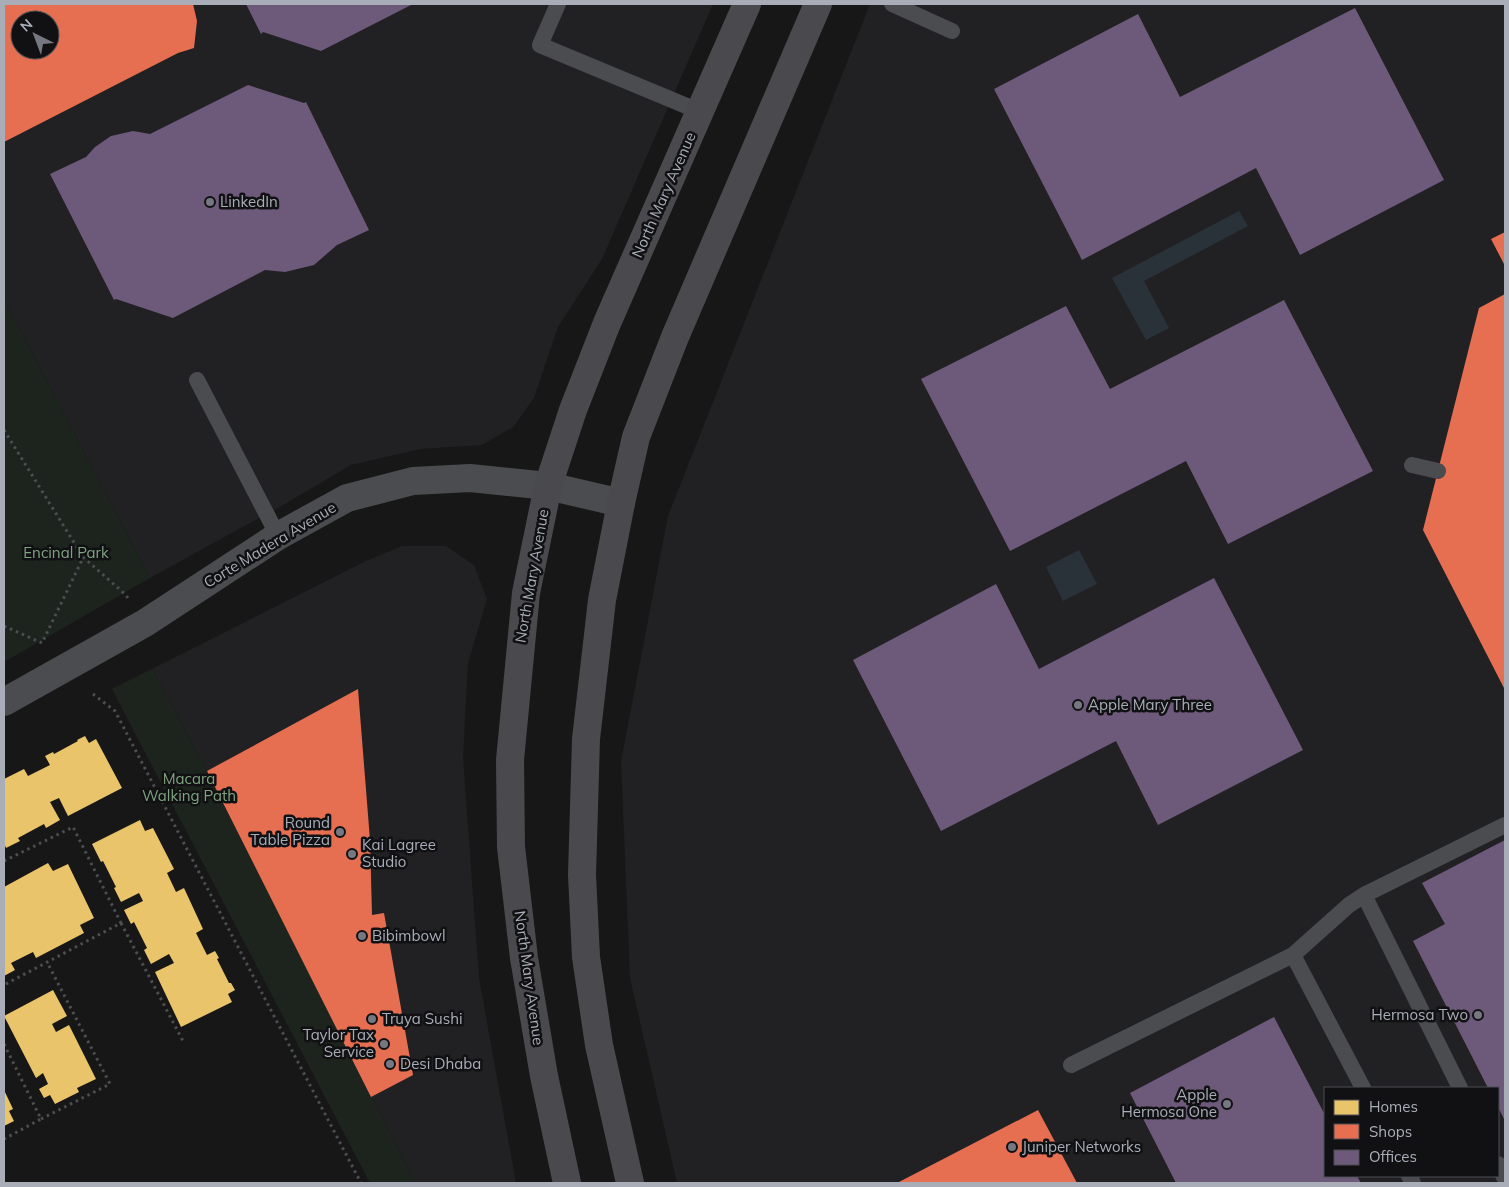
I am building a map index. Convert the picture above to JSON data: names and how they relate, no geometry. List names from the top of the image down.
{
  "streets": {
    "main road": ["North Mary Avenue"],
    "street": ["Corte Madera Avenue"]
  },
  "crossings": [
    ["North Mary Avenue", "Corte Madera Avenue"]
  ],
  "parks": ["Encinal Park", "Macara Walking Path"],
  "places": [
    "LinkedIn",
    "Apple Mary Three",
    "Round Table Pizza",
    "Kai Lagree Studio",
    "Bibimbowl",
    "Hermosa Two",
    "Truya Sushi",
    "Taylor Tax Service",
    "Desi Dhaba",
    "Apple Hermosa One",
    "Juniper Networks"
  ],
  "legend": ["Homes", "Shops", "Offices"],
  "north": "top left"
}
